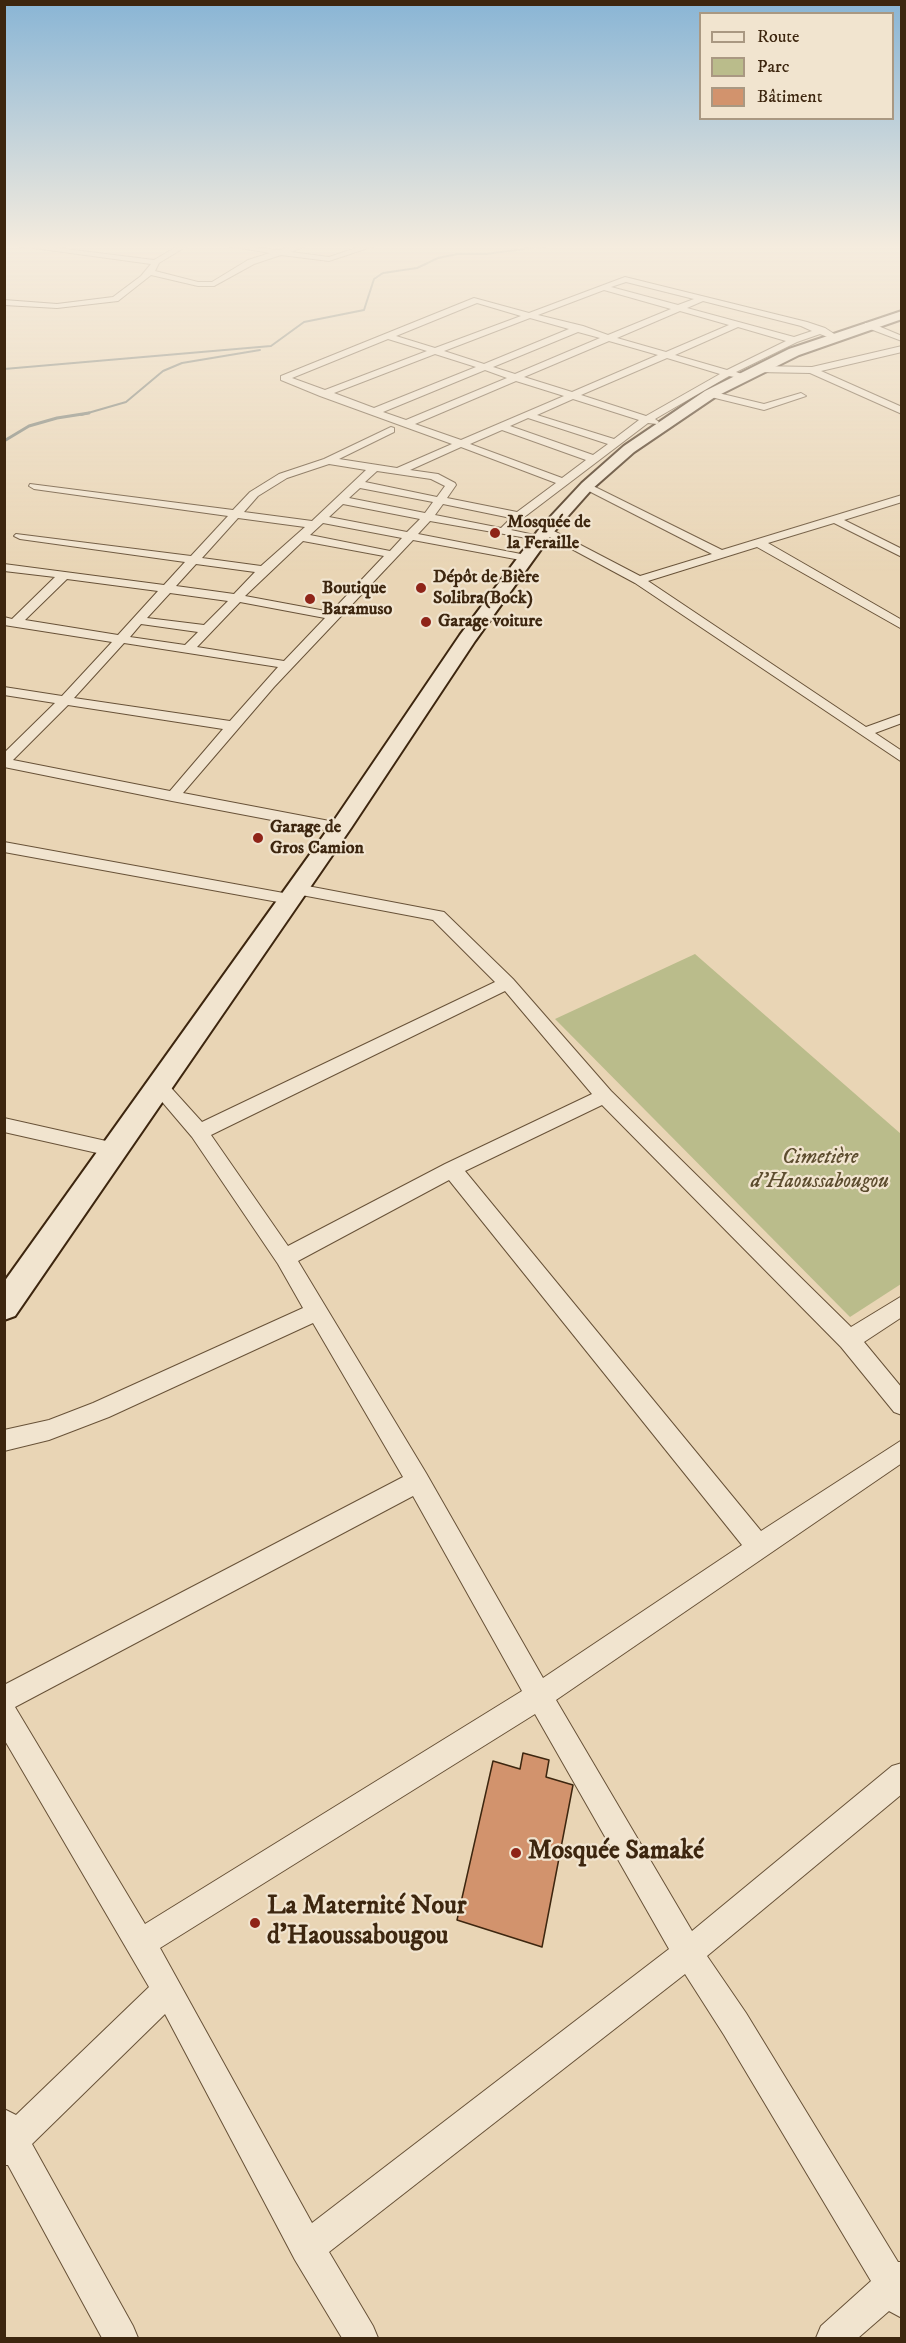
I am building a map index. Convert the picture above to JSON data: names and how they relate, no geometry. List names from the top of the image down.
{
  "parks": ["Cimetière d'Haoussabougou"],
  "places": [
    "Mosquée de la Feraille",
    "Dépôt de Bière Solibra(Bock)",
    "Boutique Baramuso",
    "Garage voiture",
    "Garage de Gros Camion",
    "Mosquée Samaké",
    "La Maternité Nour d'Haoussabougou"
  ],
  "legend": ["Route", "Parc", "Bâtiment"]
}
